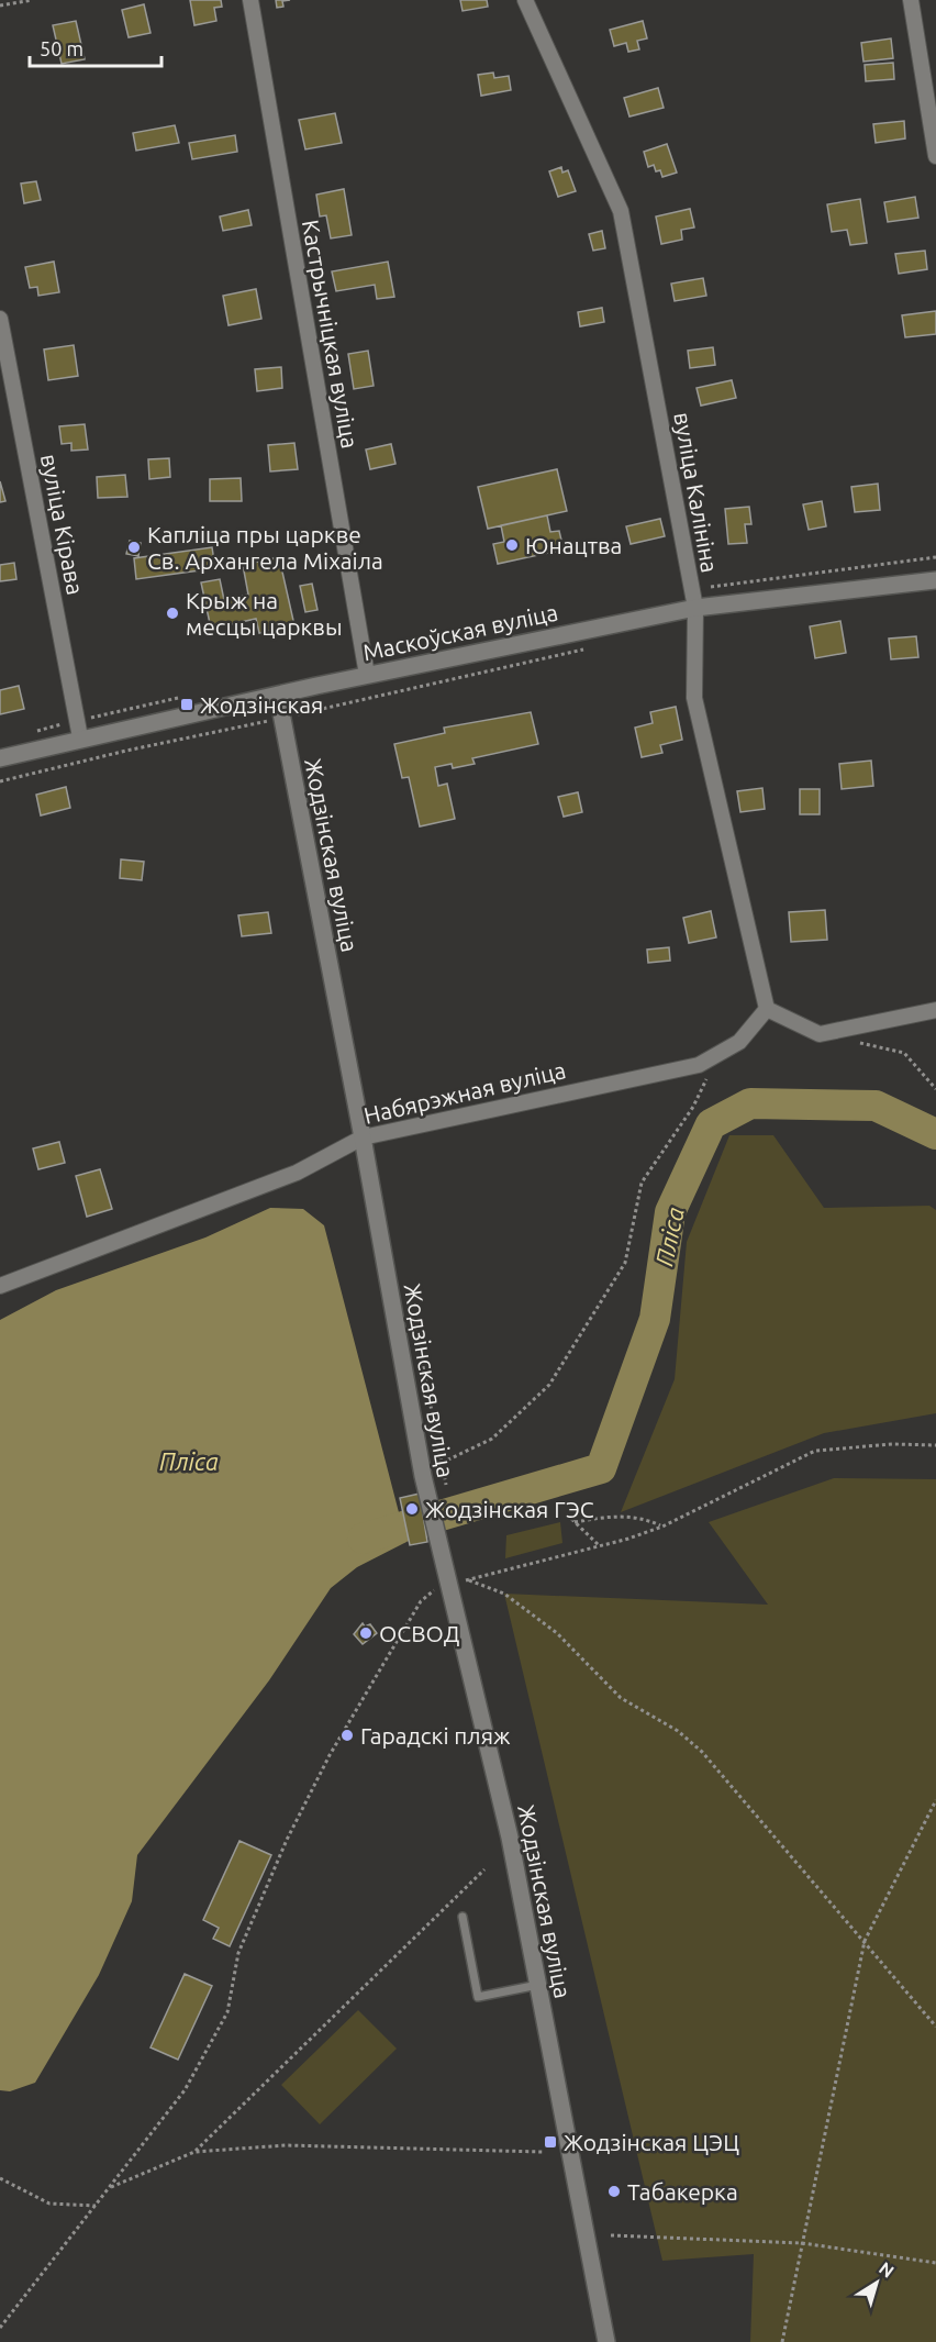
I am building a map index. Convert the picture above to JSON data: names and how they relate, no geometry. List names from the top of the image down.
{
  "streets": {
    "main road": ["Маскоўская вуліца", "Жодзінская вуліца"],
    "street": [
      "Кастрычніцкая вуліца",
      "вуліца Калініна",
      "вуліца Кірава",
      "Набярэжная вуліца"
    ]
  },
  "crossings": [
    ["Кастрычніцкая вуліца", "Маскоўская вуліца"],
    ["вуліца Калініна", "Маскоўская вуліца"],
    ["вуліца Калініна", "Набярэжная вуліца"],
    ["вуліца Кірава", "Маскоўская вуліца"],
    ["Маскоўская вуліца", "Жодзінская вуліца"],
    ["Жодзінская вуліца", "Набярэжная вуліца"]
  ],
  "water": ["Пліса"],
  "places": {
    "other": [
      "Юнацтва",
      "Капліца пры царкве Св. Архангела Міхаіла",
      "Крыж на месцы царквы",
      "Жодзінская ГЭС",
      "ОСВОД",
      "Гарадскі пляж",
      "Табакерка"
    ],
    "transit": ["Жодзінская", "Жодзінская ЦЭЦ"]
  },
  "scale_bar": "50 m",
  "north": "top right"
}
